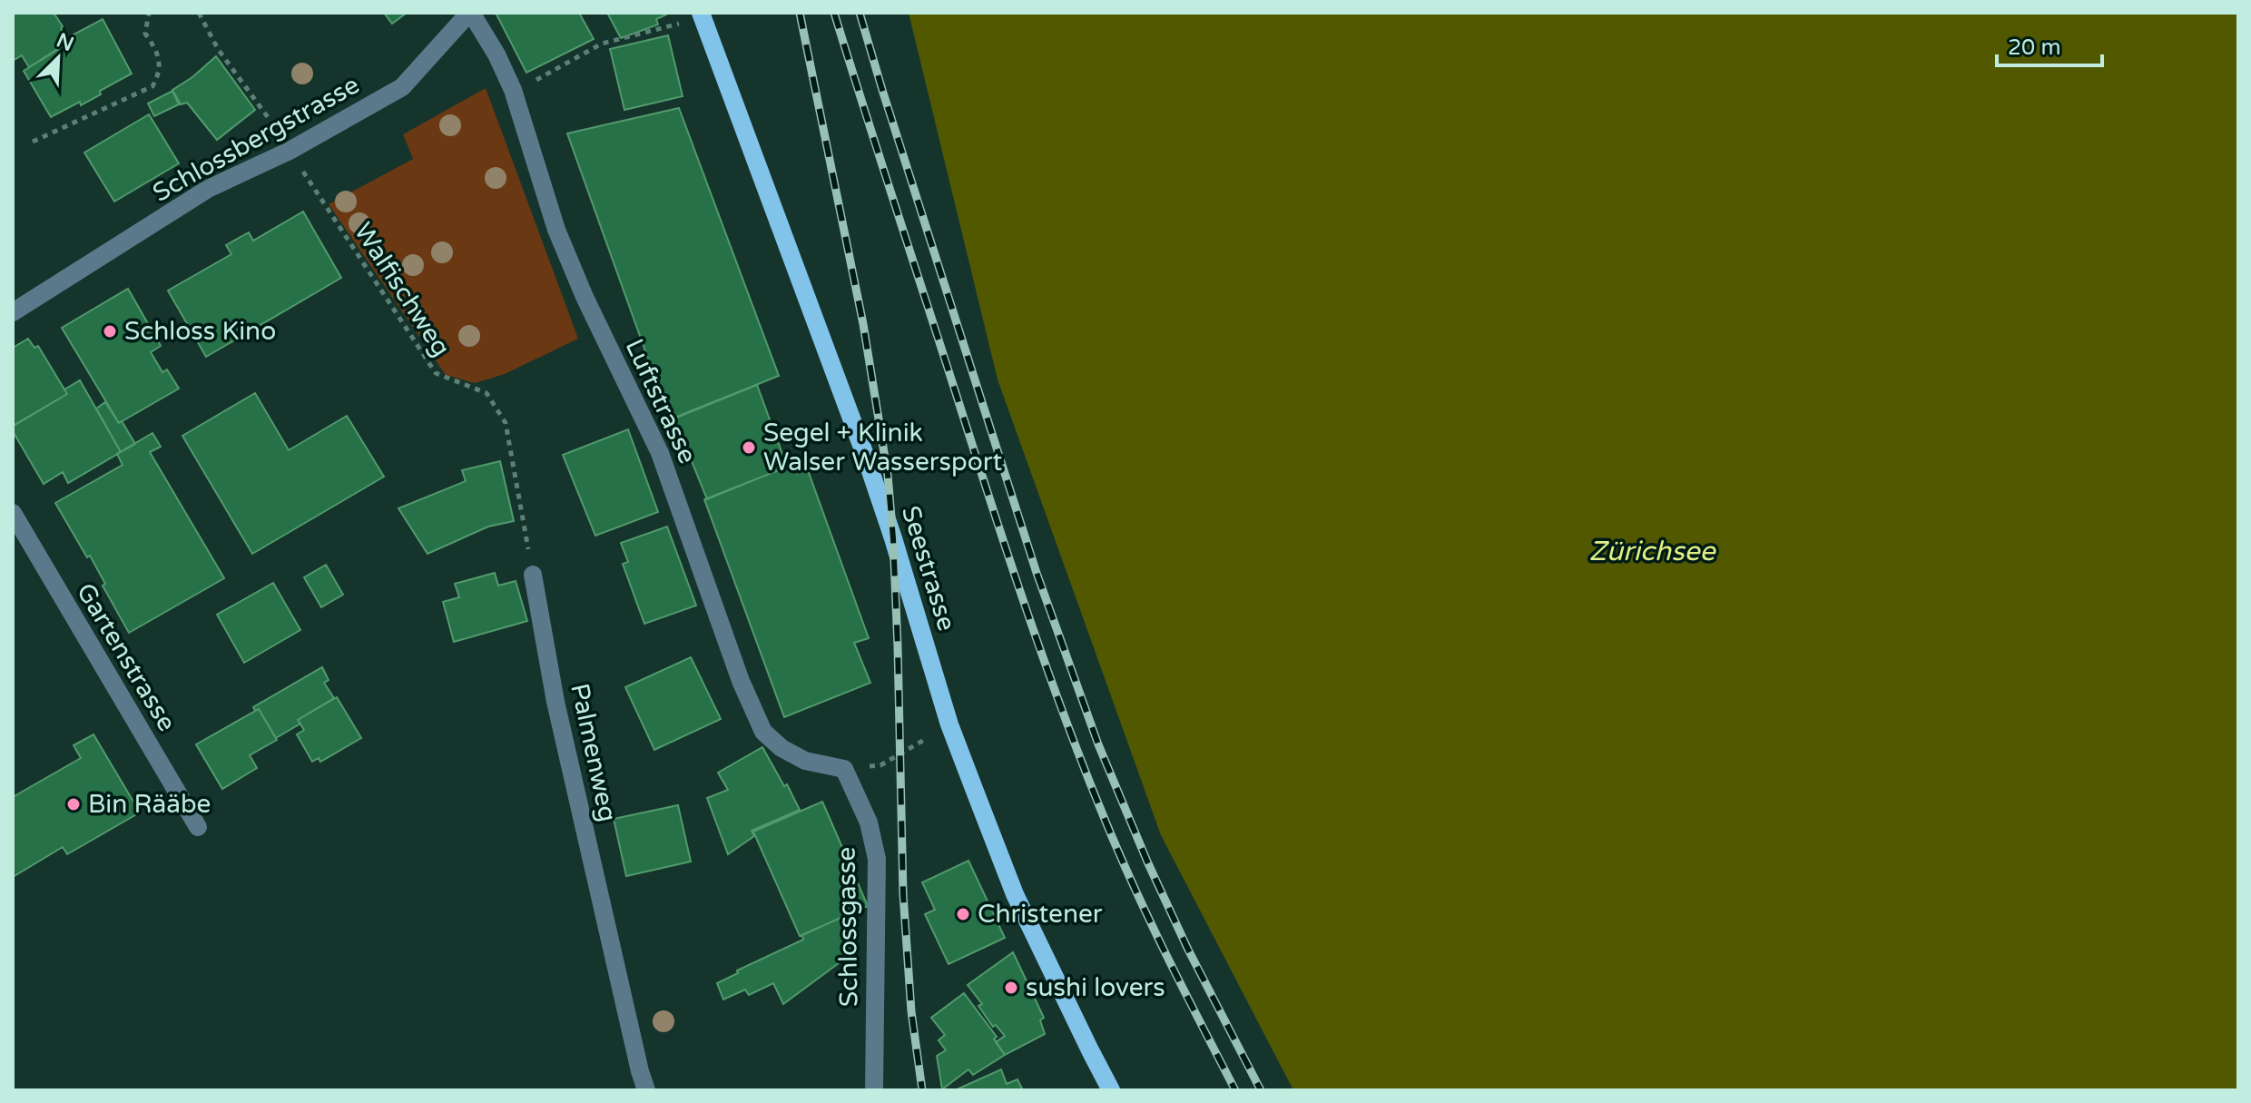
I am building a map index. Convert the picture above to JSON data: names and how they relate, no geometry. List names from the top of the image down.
{
  "streets": {
    "main road": ["Seestrasse"],
    "street": [
      "Schlossbergstrasse",
      "Luftstrasse",
      "Gartenstrasse",
      "Palmenweg",
      "Schlossgasse"
    ],
    "path": ["Walfischweg"]
  },
  "crossings": [
    ["Schlossbergstrasse", "Walfischweg"],
    ["Schlossbergstrasse", "Luftstrasse"],
    ["Walfischweg", "Palmenweg"],
    ["Luftstrasse", "Schlossgasse"]
  ],
  "water": ["Zürichsee"],
  "places": [
    "Schloss Kino",
    "Segel + Klinik Walser Wassersport",
    "Bin Rääbe",
    "Christener",
    "sushi lovers"
  ],
  "scale_bar": "20 m",
  "north": "top right"
}
